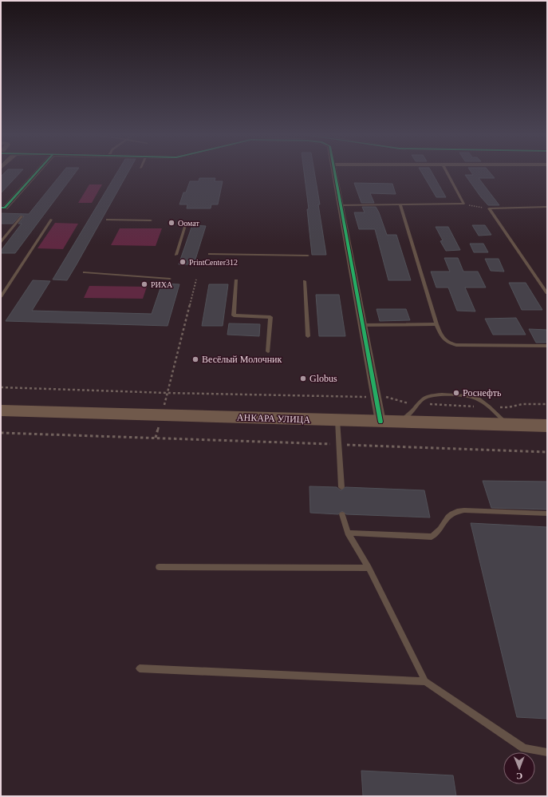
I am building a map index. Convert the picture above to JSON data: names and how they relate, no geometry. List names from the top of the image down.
{
  "streets": {
    "main road": ["АНКАРА УЛИЦА"]
  },
  "places": [
    "Оомат",
    "PrintCenter312",
    "РИХА",
    "Весёлый Молочник",
    "Globus",
    "Роснефть"
  ],
  "north": "bottom"
}
